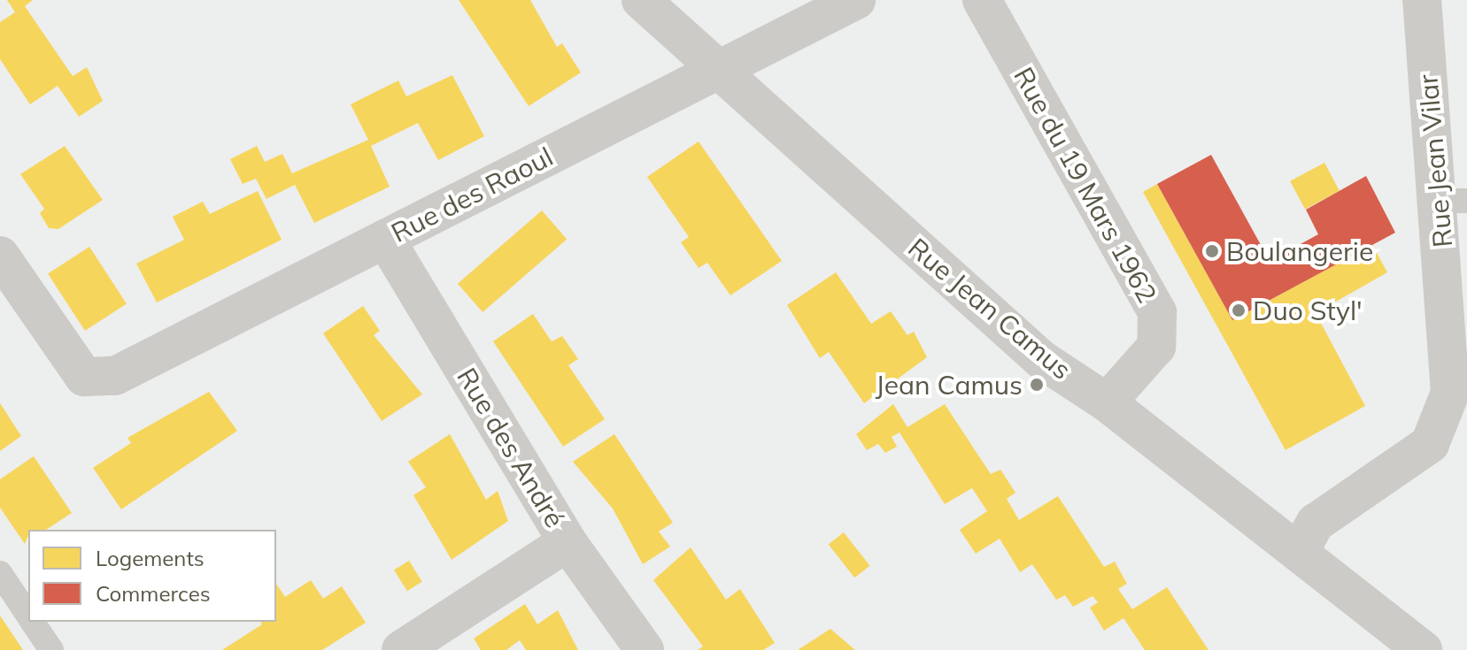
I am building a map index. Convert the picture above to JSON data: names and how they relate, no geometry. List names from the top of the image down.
{
  "streets": {
    "street": [
      "Rue Jean Vilar",
      "Rue du 19 Mars 1962",
      "Rue des Raoul",
      "Rue Jean Camus",
      "Rue des André"
    ]
  },
  "crossings": [
    ["Rue Jean Vilar", "Rue Jean Camus"],
    ["Rue du 19 Mars 1962", "Rue Jean Camus"],
    ["Rue des Raoul", "Rue Jean Camus"],
    ["Rue des Raoul", "Rue des André"]
  ],
  "places": ["Boulangerie", "Duo Styl'", "Jean Camus"],
  "legend": ["Logements", "Commerces"]
}
